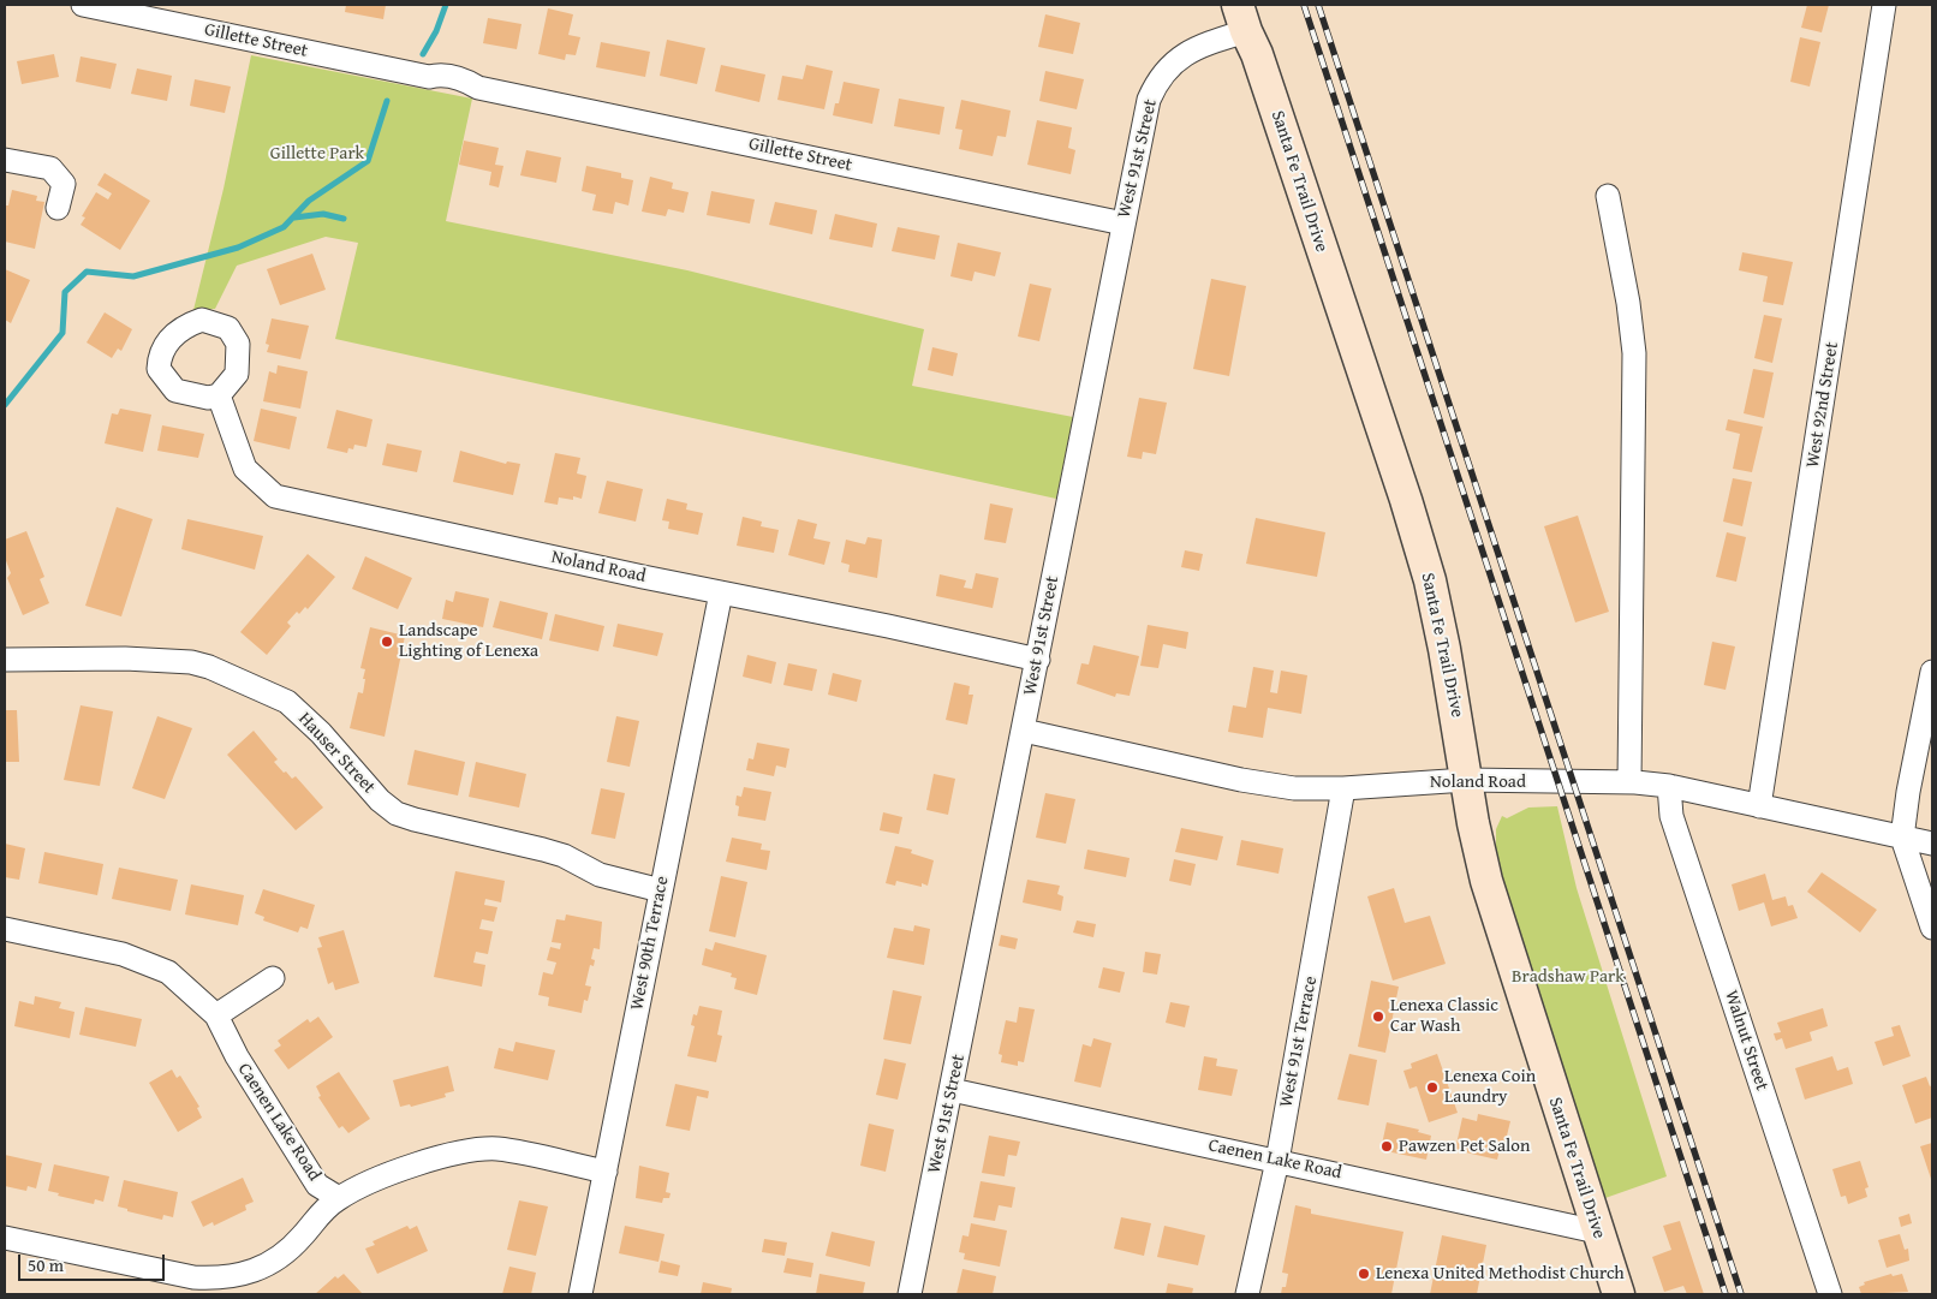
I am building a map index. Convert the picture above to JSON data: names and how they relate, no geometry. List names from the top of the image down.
{
  "streets": {
    "main road": ["Santa Fe Trail Drive"],
    "street": [
      "Gillette Street",
      "West 91st Street",
      "West 92nd Street",
      "Noland Road",
      "Hauser Street",
      "West 90th Terrace",
      "Walnut Street",
      "West 91st Terrace",
      "Caenen Lake Road"
    ]
  },
  "crossings": [
    ["Gillette Street", "West 91st Street"],
    ["West 91st Street", "Santa Fe Trail Drive"],
    ["West 91st Street", "Noland Road"],
    ["West 91st Street", "Caenen Lake Road"],
    ["Santa Fe Trail Drive", "Noland Road"],
    ["Santa Fe Trail Drive", "Caenen Lake Road"],
    ["West 92nd Street", "Noland Road"],
    ["Noland Road", "West 90th Terrace"],
    ["Noland Road", "Walnut Street"],
    ["Noland Road", "West 91st Terrace"],
    ["Hauser Street", "West 90th Terrace"],
    ["West 91st Terrace", "Caenen Lake Road"]
  ],
  "parks": ["Gillette Park", "Bradshaw Park"],
  "places": [
    "Landscape Lighting of Lenexa",
    "Lenexa Classic Car Wash",
    "Lenexa Coin Laundry",
    "Pawzen Pet Salon",
    "Lenexa United Methodist Church"
  ],
  "scale_bar": "50 m"
}
